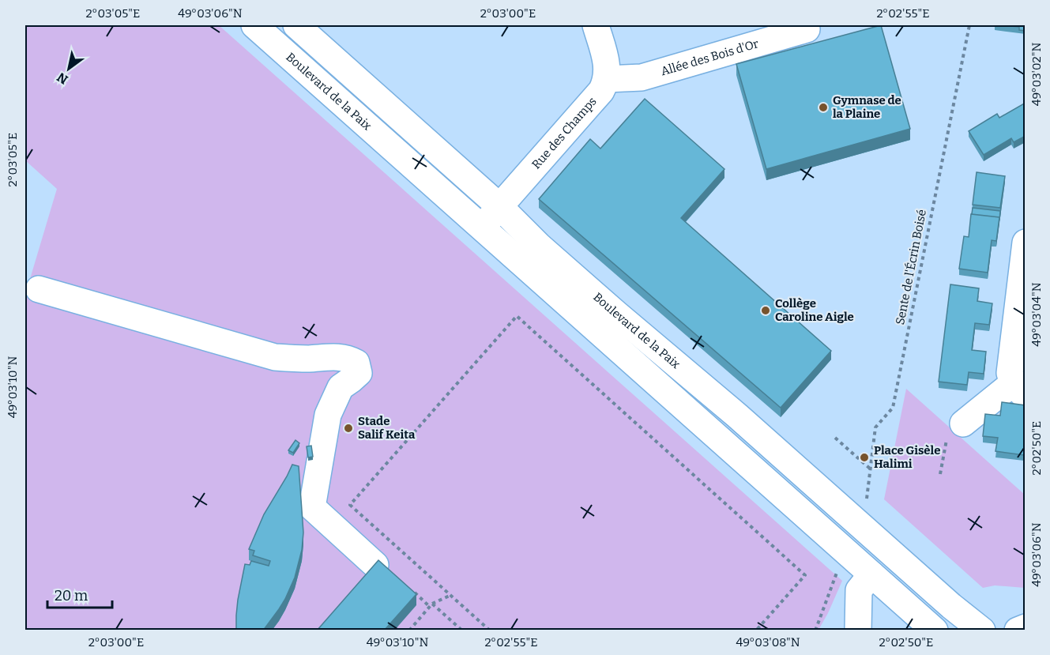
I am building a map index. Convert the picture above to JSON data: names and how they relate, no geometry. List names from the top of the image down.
{
  "streets": {
    "main road": ["Allée des Bois d'Or", "Boulevard de la Paix", "Rue des Champs"],
    "path": ["Sente de l'Écrin Boisé"]
  },
  "crossings": [
    ["Allée des Bois d'Or", "Rue des Champs"],
    ["Boulevard de la Paix", "Rue des Champs"]
  ],
  "places": [
    "Gymnase de la Plaine",
    "Collège Caroline Aigle",
    "Stade Salif Keita",
    "Place Gisèle Halimi"
  ],
  "scale_bar": "20 m",
  "north": "bottom left",
  "coordinates": [
    "2°03'05\"E",
    "49°03'06\"N",
    "2°03'00\"E",
    "2°02'55\"E",
    "49°03'02\"N",
    "49°03'04\"N",
    "49°03'10\"N",
    "2°02'50\"E",
    "49°03'08\"N"
  ]
}
